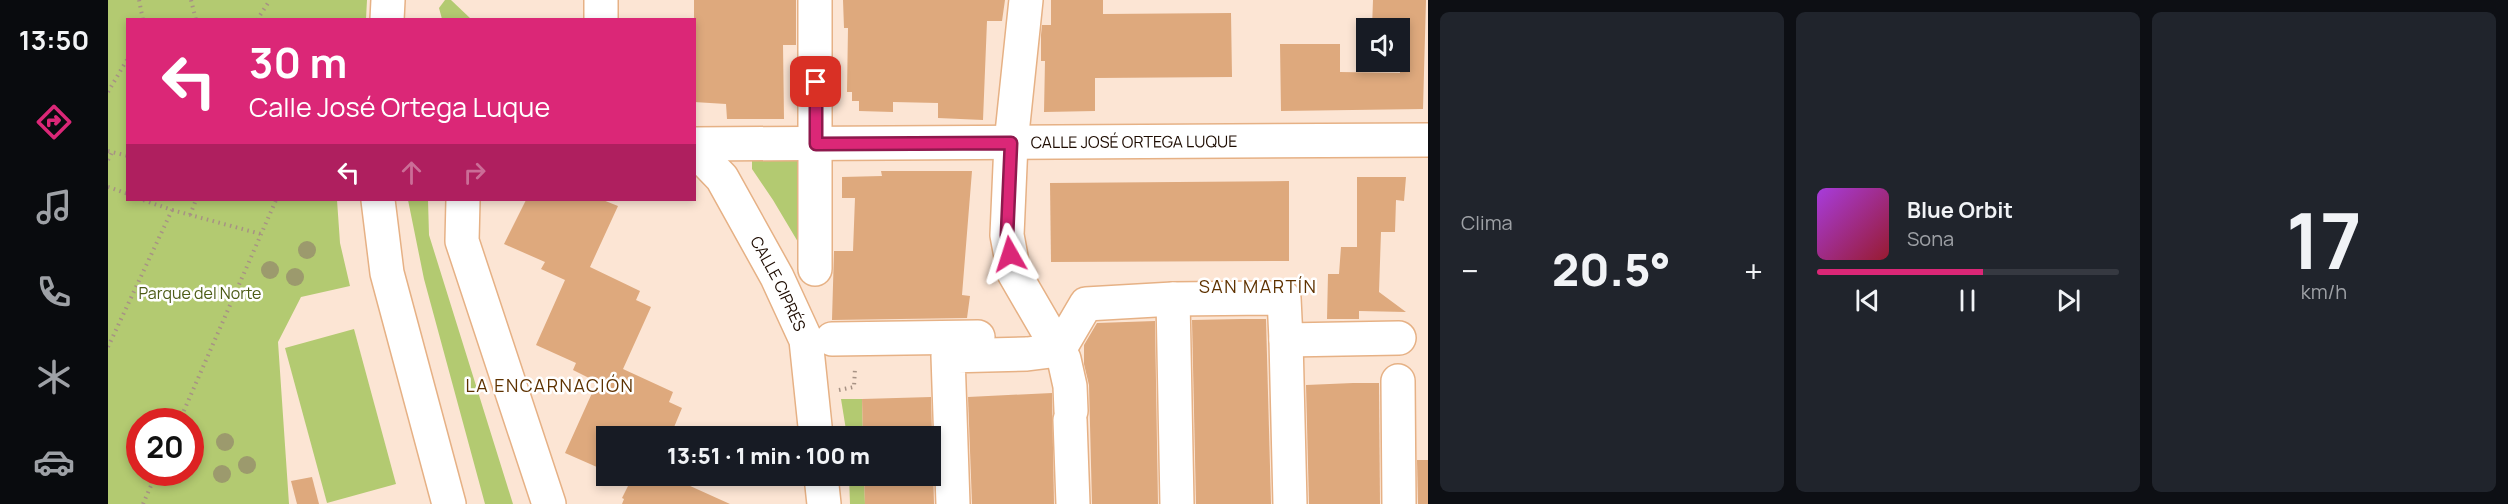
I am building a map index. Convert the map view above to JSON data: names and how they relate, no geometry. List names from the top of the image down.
{
  "streets": {
    "street": ["CALLE JOSÉ ORTEGA LUQUE", "CALLE CIPRÉS"]
  },
  "districts": ["SAN MARTÍN", "LA ENCARNACIÓN"],
  "parks": ["Parque del Norte"],
  "page": {
    "tabs": "13:50",
    "tile": [
      "Clima",
      ["17", "km/h"]
    ],
    "turn": ["30 m", "Calle José Ortega Luque"],
    "song": ["Blue Orbit", "Sona"],
    "heat": ["−", "20.5°", "+"],
    "limit": "20",
    "trip": "13:51 · 1 min · 100 m"
  }
}
